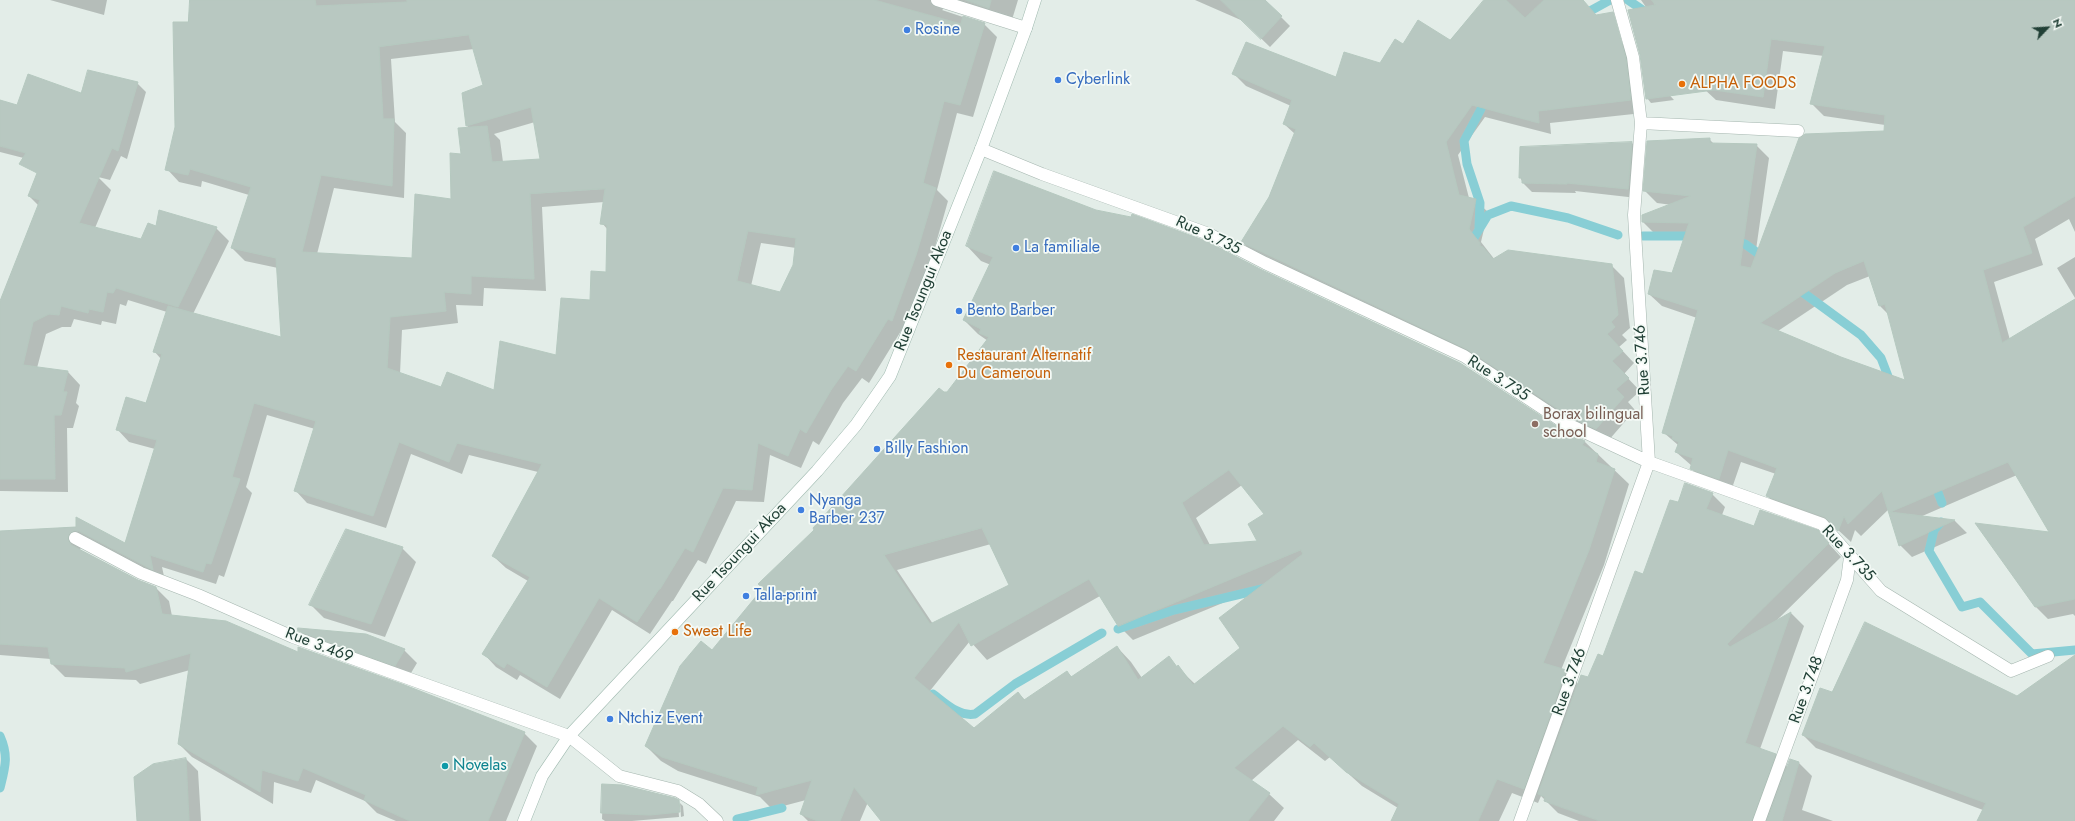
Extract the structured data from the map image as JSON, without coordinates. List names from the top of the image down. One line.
{"streets":{"street":["Rue 3.735","Rue Tsoungui Akoa","Rue 3.746","Rue 3.469","Rue 3.748"]},"crossings":[["Rue 3.735","Rue Tsoungui Akoa"],["Rue 3.735","Rue 3.746"],["Rue 3.735","Rue 3.748"],["Rue Tsoungui Akoa","Rue 3.469"]],"places":["Rosine","Cyberlink","ALPHA FOODS","La familiale","Bento Barber","Restaurant Alternatif Du Cameroun","Borax bilingual school","Billy Fashion","Nyanga Barber 237","Talla-print","Sweet Life","Ntchiz Event","Novelas"],"north":"top right"}
